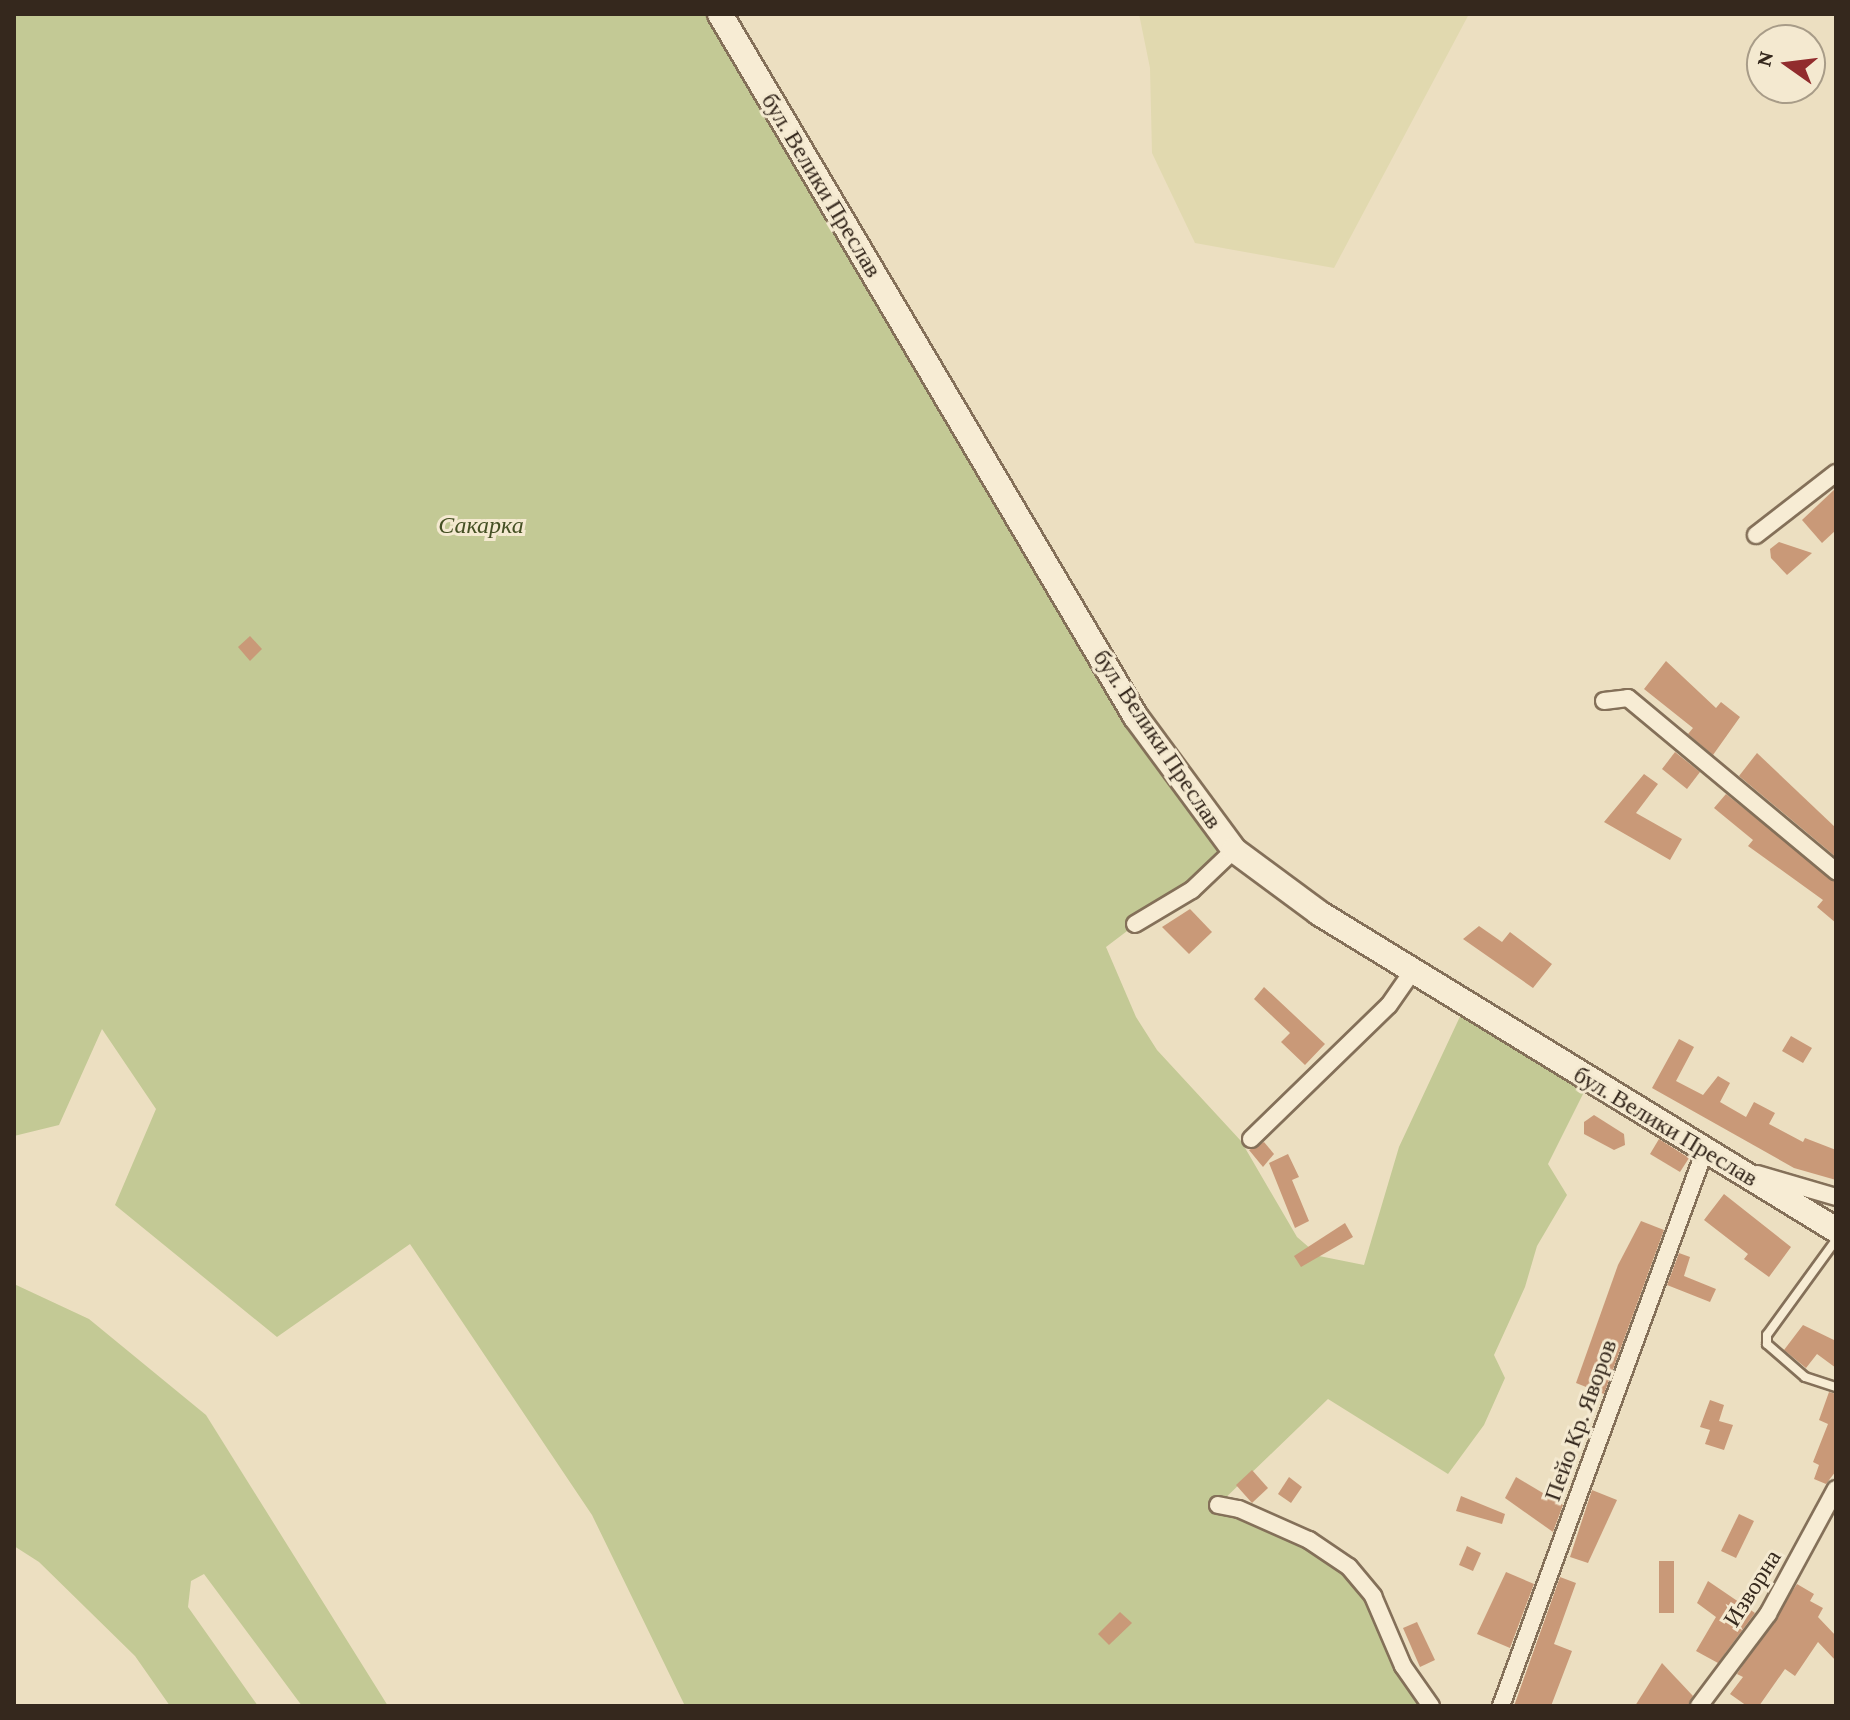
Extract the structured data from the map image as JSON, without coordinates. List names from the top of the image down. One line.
{"streets":{"main road":["бул. Велики Преслав"],"street":["Пейо Кр. Яворов","Изворна"]},"crossings":[["бул. Велики Преслав","Пейо Кр. Яворов"]],"parks":["Сакарка"],"north":"left"}
